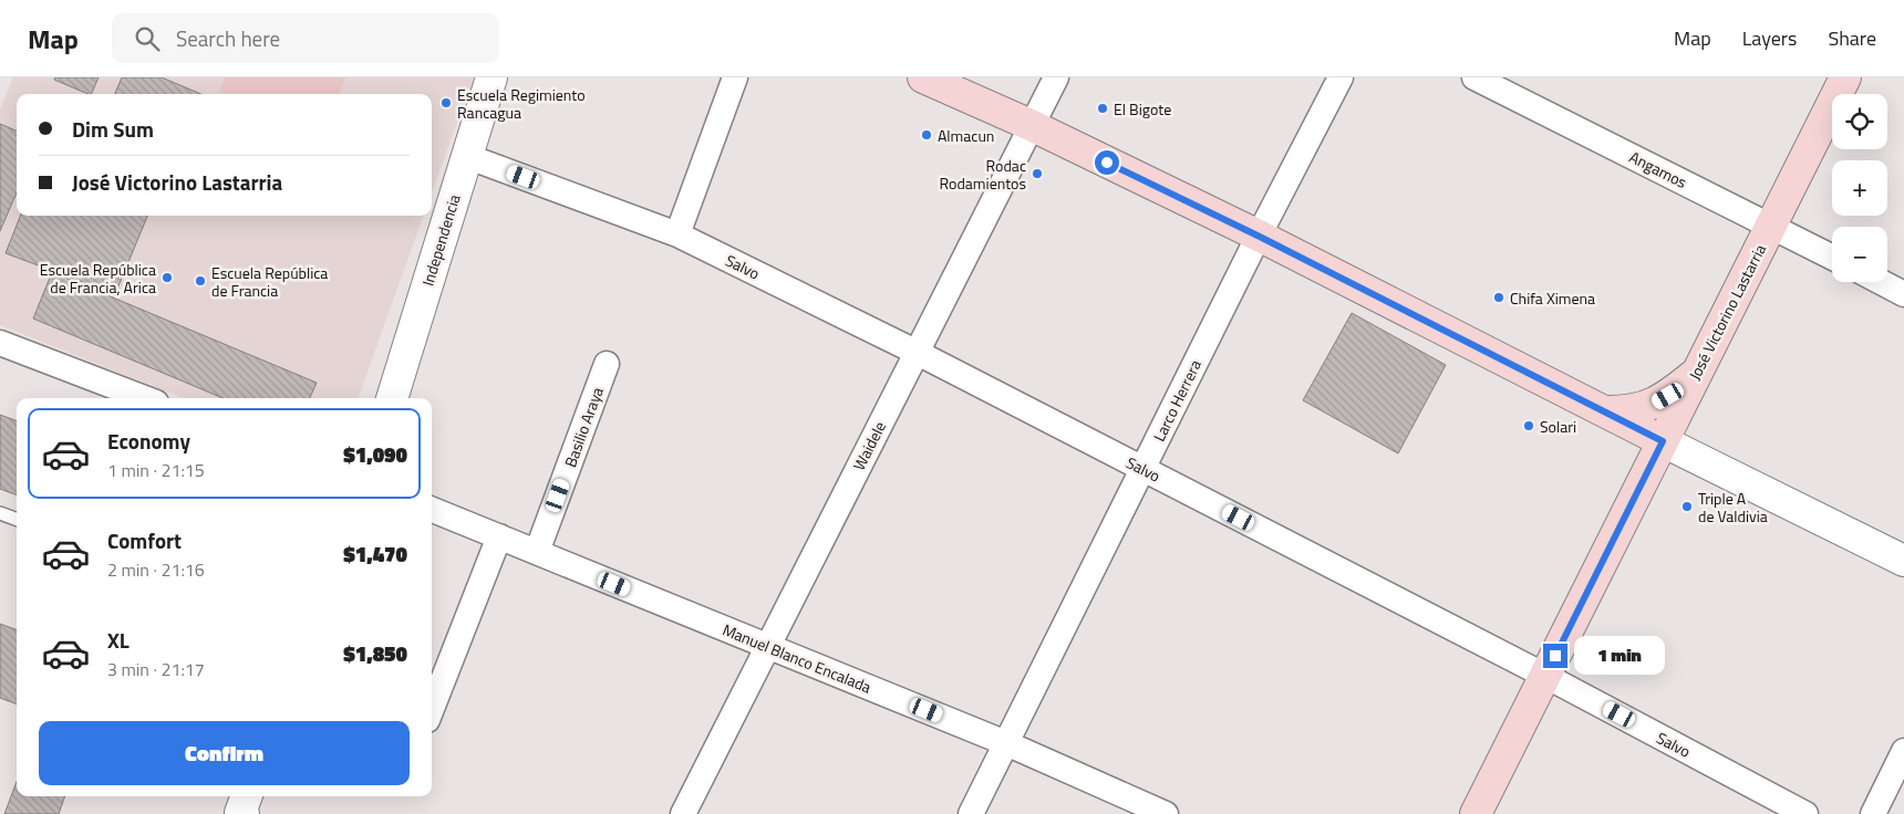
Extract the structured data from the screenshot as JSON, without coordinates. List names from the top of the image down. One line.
{"streets":{"main road":["José Victorino Lastarria"],"street":["Angamos","Independencia","Salvo","Larco Herrera","Basilio Araya","Waidele","Manuel Blanco Encalada"]},"crossings":[["Angamos","José Victorino Lastarria"],["Independencia","Salvo"],["Salvo","José Victorino Lastarria"],["Salvo","Larco Herrera"],["Salvo","Waidele"],["Larco Herrera","Manuel Blanco Encalada"],["Basilio Araya","Manuel Blanco Encalada"],["Waidele","Manuel Blanco Encalada"]],"places":["Escuela Regimiento Rancagua","El Bigote","Almacun","Rodac Rodamientos","Escuela República de Francia, Arica","Escuela República de Francia","Chifa Ximena","Solari","Triple A de Valdivia"],"page":{"header":"Map","search":"Search here","nav":["Map","Layers","Share"],"map_buttons":["+","−"],"banner":["Dim Sum","José Victorino Lastarria"],"list":[{"name":"Economy","note":"1 min · 21:15","value":"$1,090"},{"name":"Comfort","note":"2 min · 21:16","value":"$1,470"},{"name":"XL","note":"3 min · 21:17","value":"$1,850"}],"bubble":"1 min","buttons":"Confirm"}}
